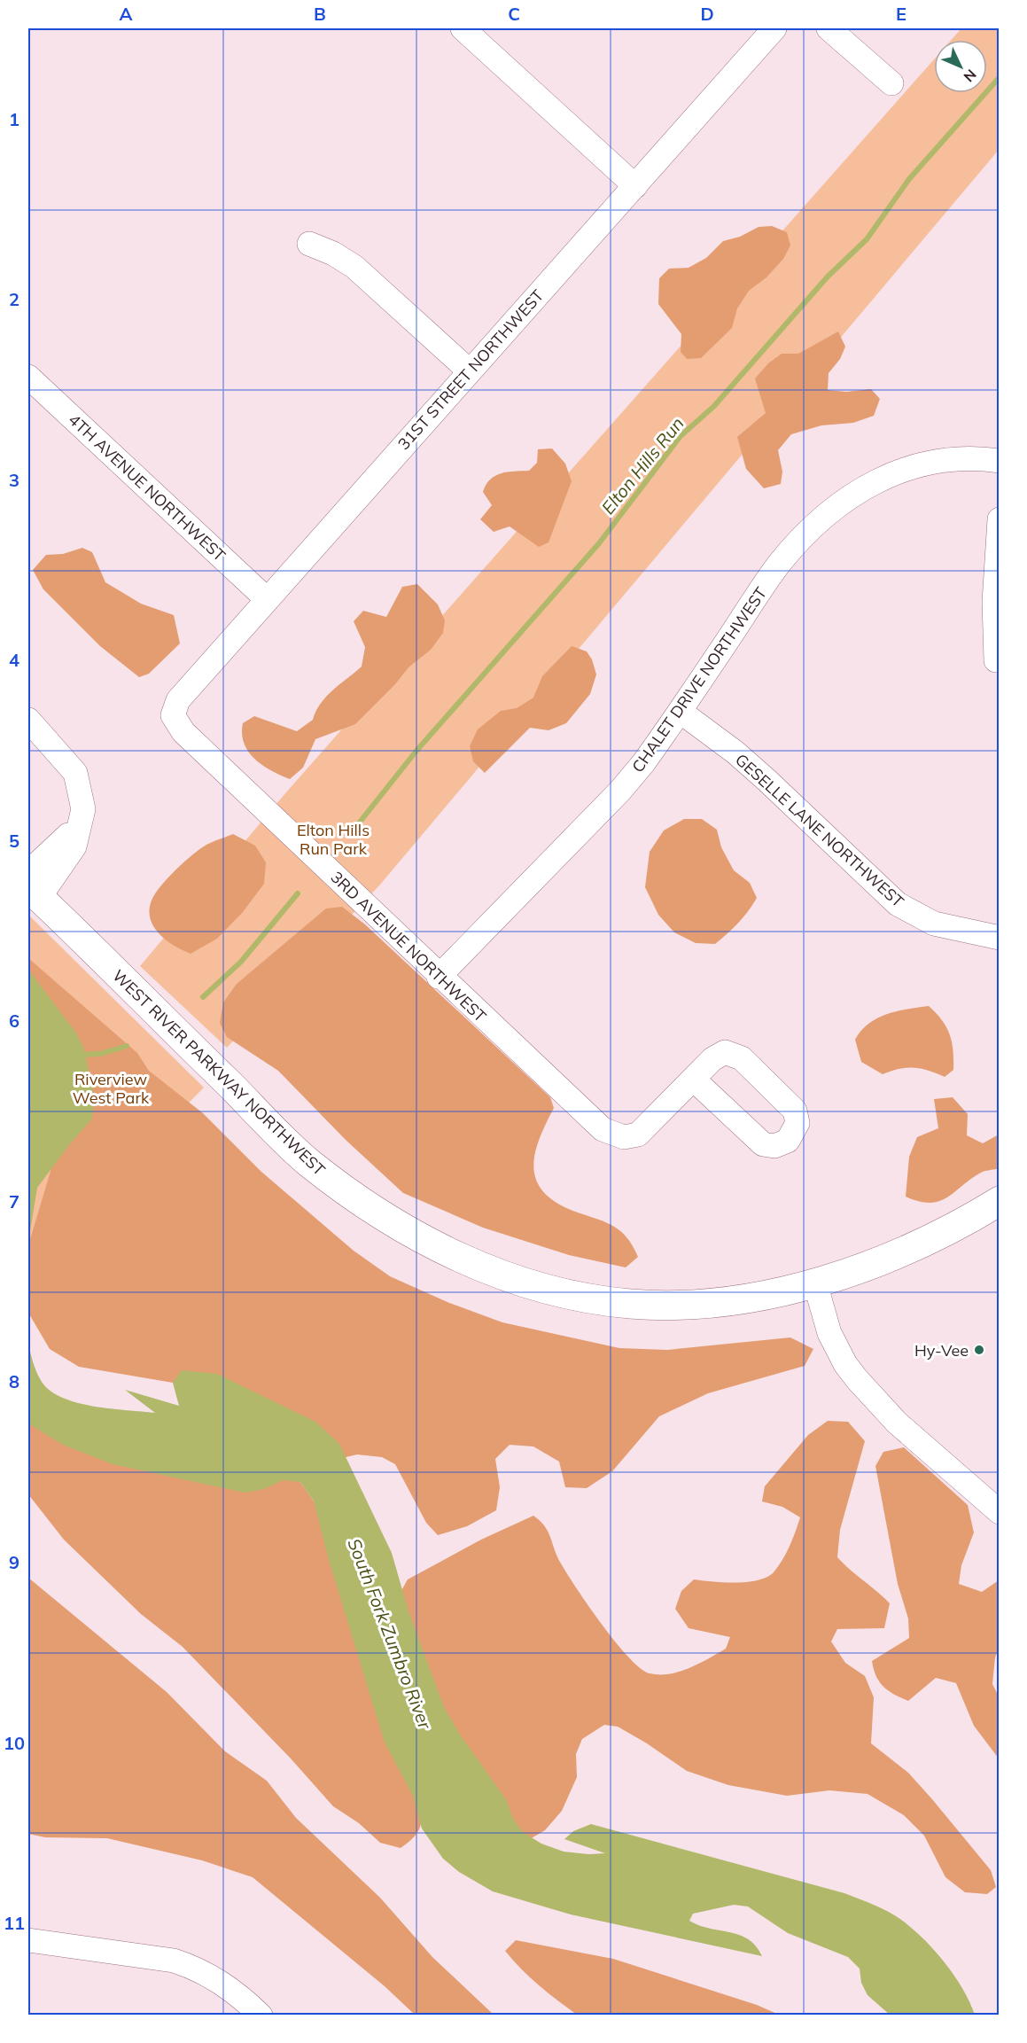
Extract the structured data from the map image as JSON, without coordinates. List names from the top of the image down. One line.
{"streets":{"main road":["WEST RIVER PARKWAY NORTHWEST"],"street":["31ST STREET NORTHWEST","4TH AVENUE NORTHWEST","CHALET DRIVE NORTHWEST","GESELLE LANE NORTHWEST","3RD AVENUE NORTHWEST"]},"crossings":[["31ST STREET NORTHWEST","4TH AVENUE NORTHWEST"],["31ST STREET NORTHWEST","3RD AVENUE NORTHWEST"],["CHALET DRIVE NORTHWEST","GESELLE LANE NORTHWEST"],["CHALET DRIVE NORTHWEST","3RD AVENUE NORTHWEST"]],"water":["Elton Hills Run","South Fork Zumbro River"],"parks":["Elton Hills Run Park","Riverview West Park"],"places":["Hy-Vee"],"north":"bottom right","grid":{"columns":["A","B","C","D","E"],"rows":["1","2","3","4","5","6","7","8","9","10","11"]}}
